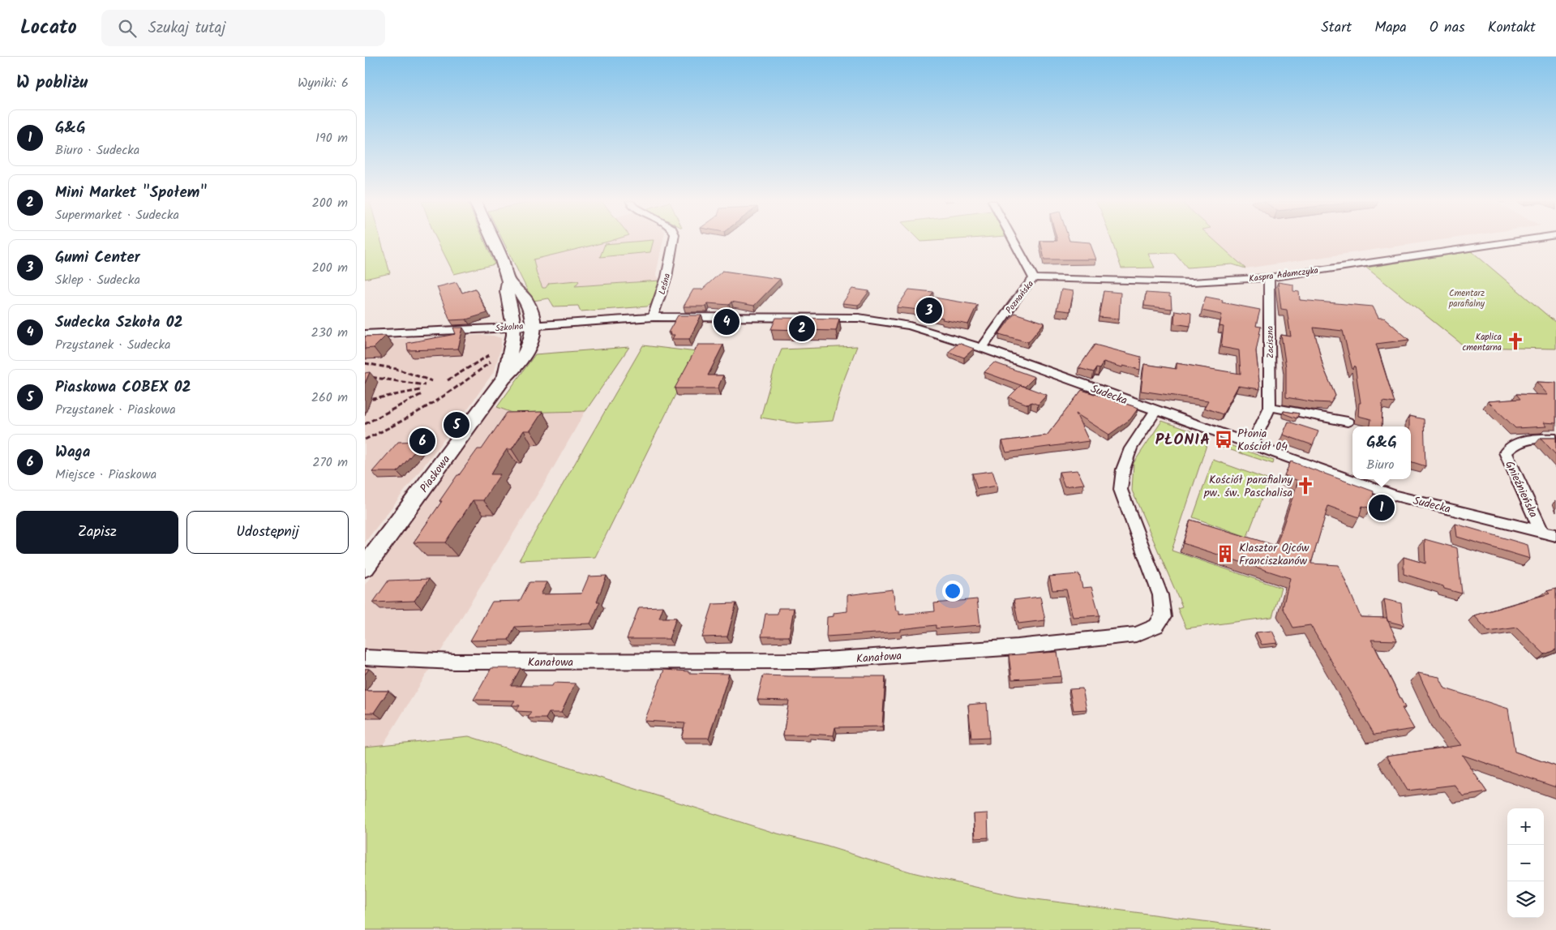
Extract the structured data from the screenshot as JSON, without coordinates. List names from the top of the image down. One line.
{"streets":{"main road":["Piaskowa"],"street":["Kaspra Adamczyka","Leśna","Poznańska","Szkolna","Zaciszna","Sudecka","Gnieźnieńska","Kanałowa"]},"crossings":[["Kaspra Adamczyka","Poznańska"],["Kaspra Adamczyka","Zaciszna"],["Leśna","Szkolna"],["Leśna","Sudecka"],["Poznańska","Sudecka"],["Szkolna","Sudecka"],["Szkolna","Piaskowa"],["Zaciszna","Sudecka"],["Sudecka","Gnieźnieńska"],["Sudecka","Kanałowa"]],"districts":["PŁONIA"],"parks":["Cmentarz parafialny"],"places":{"church":["Kaplica cmentarna","Kościół parafialny pw. św. Paschalisa"],"bus stop":["Płonia Kościół 04"],"building":["Klasztor Ojców Franciszkanów"]},"page":{"header":"Locato","search":"Szukaj tutaj","nav":["Start","Mapa","O nas","Kontakt"],"heading":["W pobliżu","Wyniki: 6"],"list":[{"mark":"1","name":"G&G","note":"Biuro · Sudecka","value":"190 m"},{"mark":"2","name":"Mini Market \"Społem\"","note":"Supermarket · Sudecka","value":"200 m"},{"mark":"3","name":"Gumi Center","note":"Sklep · Sudecka","value":"200 m"},{"mark":"4","name":"Sudecka Szkoła 02","note":"Przystanek · Sudecka","value":"230 m"},{"mark":"5","name":"Piaskowa COBEX 02","note":"Przystanek · Piaskowa","value":"260 m"},{"mark":"6","name":"Waga","note":"Miejsce · Piaskowa","value":"270 m"}],"pins":["3","4","2","5","6","1"],"popup":["G&G","Biuro"],"buttons":["Zapisz","Udostępnij"],"map_buttons":["+","−"]}}
